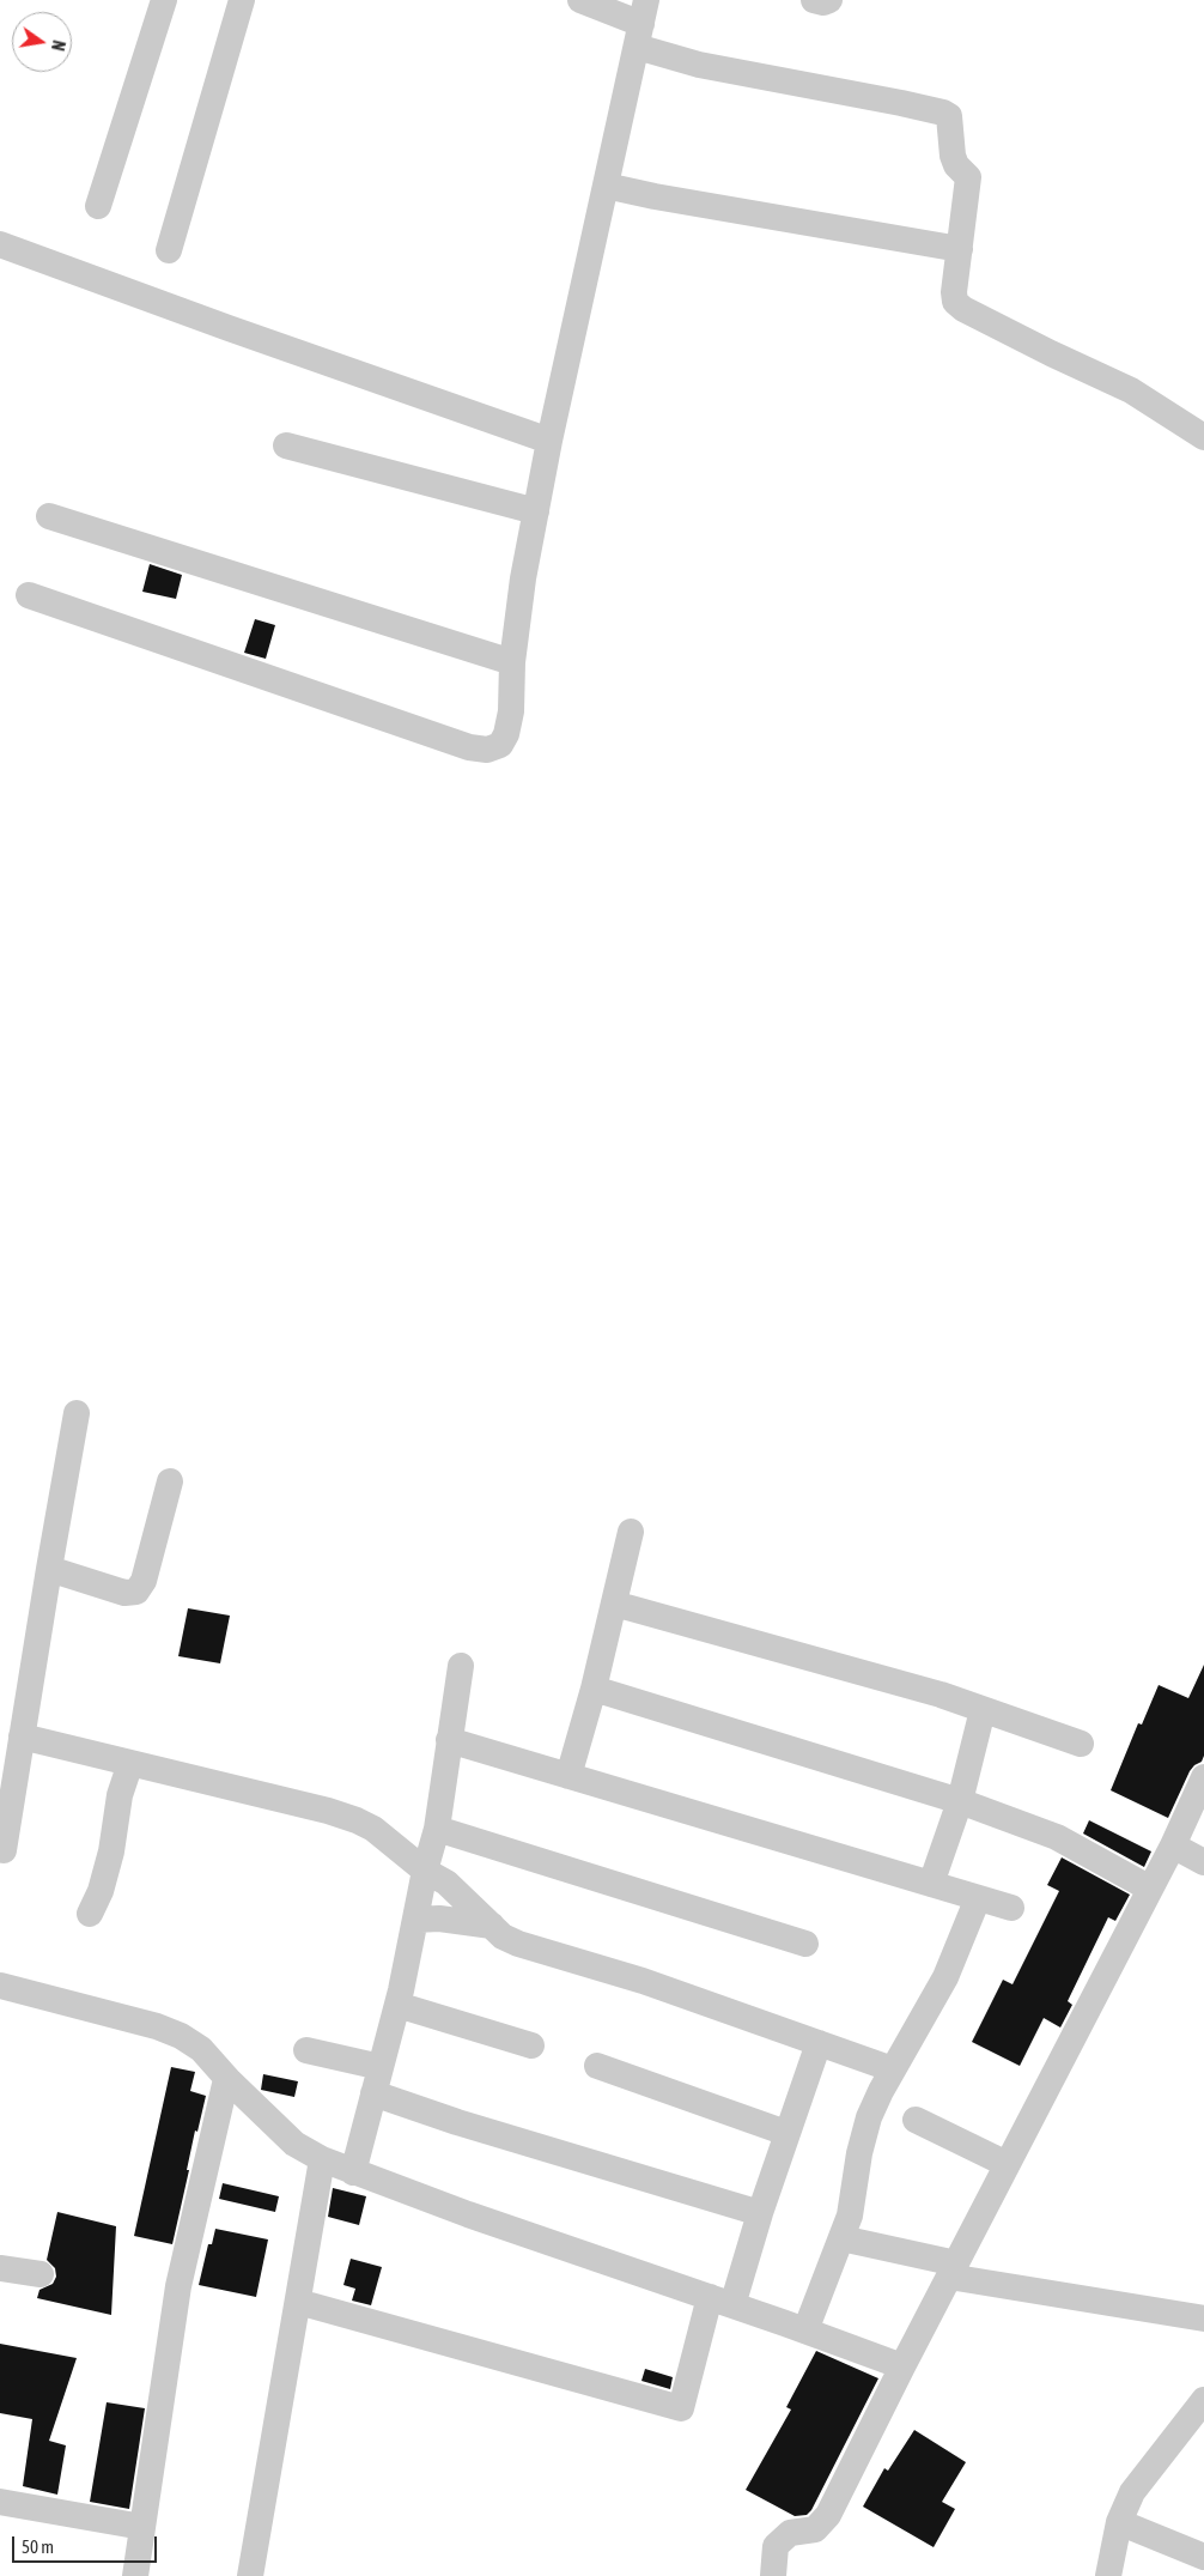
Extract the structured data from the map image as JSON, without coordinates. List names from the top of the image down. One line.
{"scale_bar":"50 m","north":"right"}
